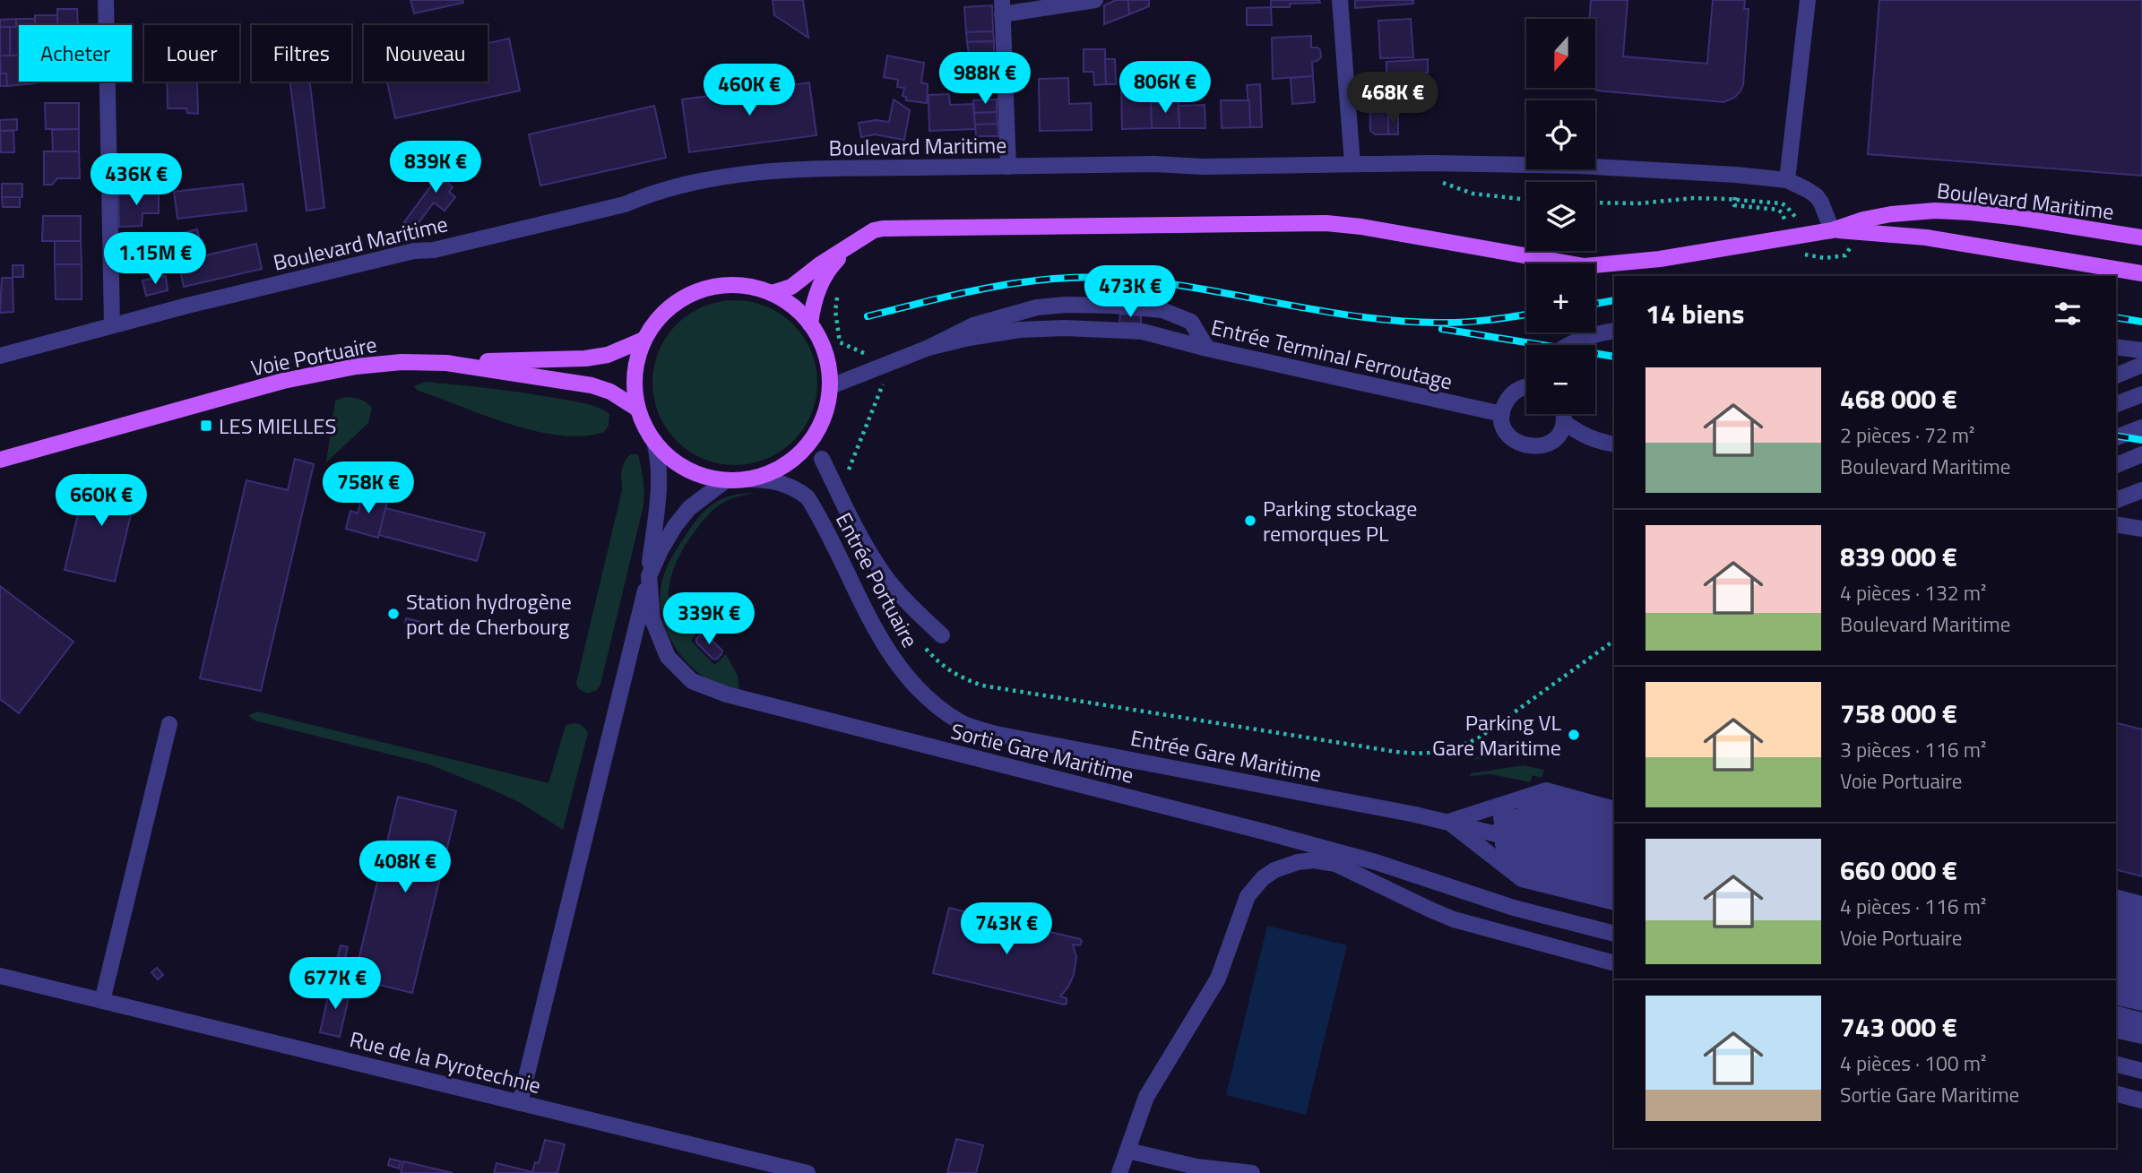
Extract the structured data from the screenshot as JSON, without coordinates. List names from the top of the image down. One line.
{"streets":{"main road":["Boulevard Maritime","Voie Portuaire"],"street":["Entrée Terminal Ferroutage","Entrée Portuaire","Sortie Gare Maritime","Entrée Gare Maritime","Rue de la Pyrotechnie"]},"crossings":[["Voie Portuaire","Entrée Portuaire"],["Voie Portuaire","Sortie Gare Maritime"],["Entrée Portuaire","Sortie Gare Maritime"],["Entrée Portuaire","Entrée Gare Maritime"]],"places":{"transit":["LES MIELLES"],"other":["Parking stockage remorques PL","Station hydrogène port de Cherbourg","Parking VL Gare Maritime"]},"north":"bottom","page":{"map_buttons":["+","−"],"chip":["Acheter","Louer","Filtres","Nouveau"],"price":["988K €","806K €","460K €","468K €","839K €","436K €","1.15M €","473K €","758K €","660K €","339K €","408K €","743K €","677K €"],"heading":"14 biens","list":[{"name":"468 000 €","note":"2 pièces · 72 m² · Boulevard Maritime"},{"name":"839 000 €","note":"4 pièces · 132 m² · Boulevard Maritime"},{"name":"758 000 €","note":"3 pièces · 116 m² · Voie Portuaire"},{"name":"660 000 €","note":"4 pièces · 116 m² · Voie Portuaire"},{"name":"743 000 €","note":"4 pièces · 100 m² · Sortie Gare Maritime"}]}}
